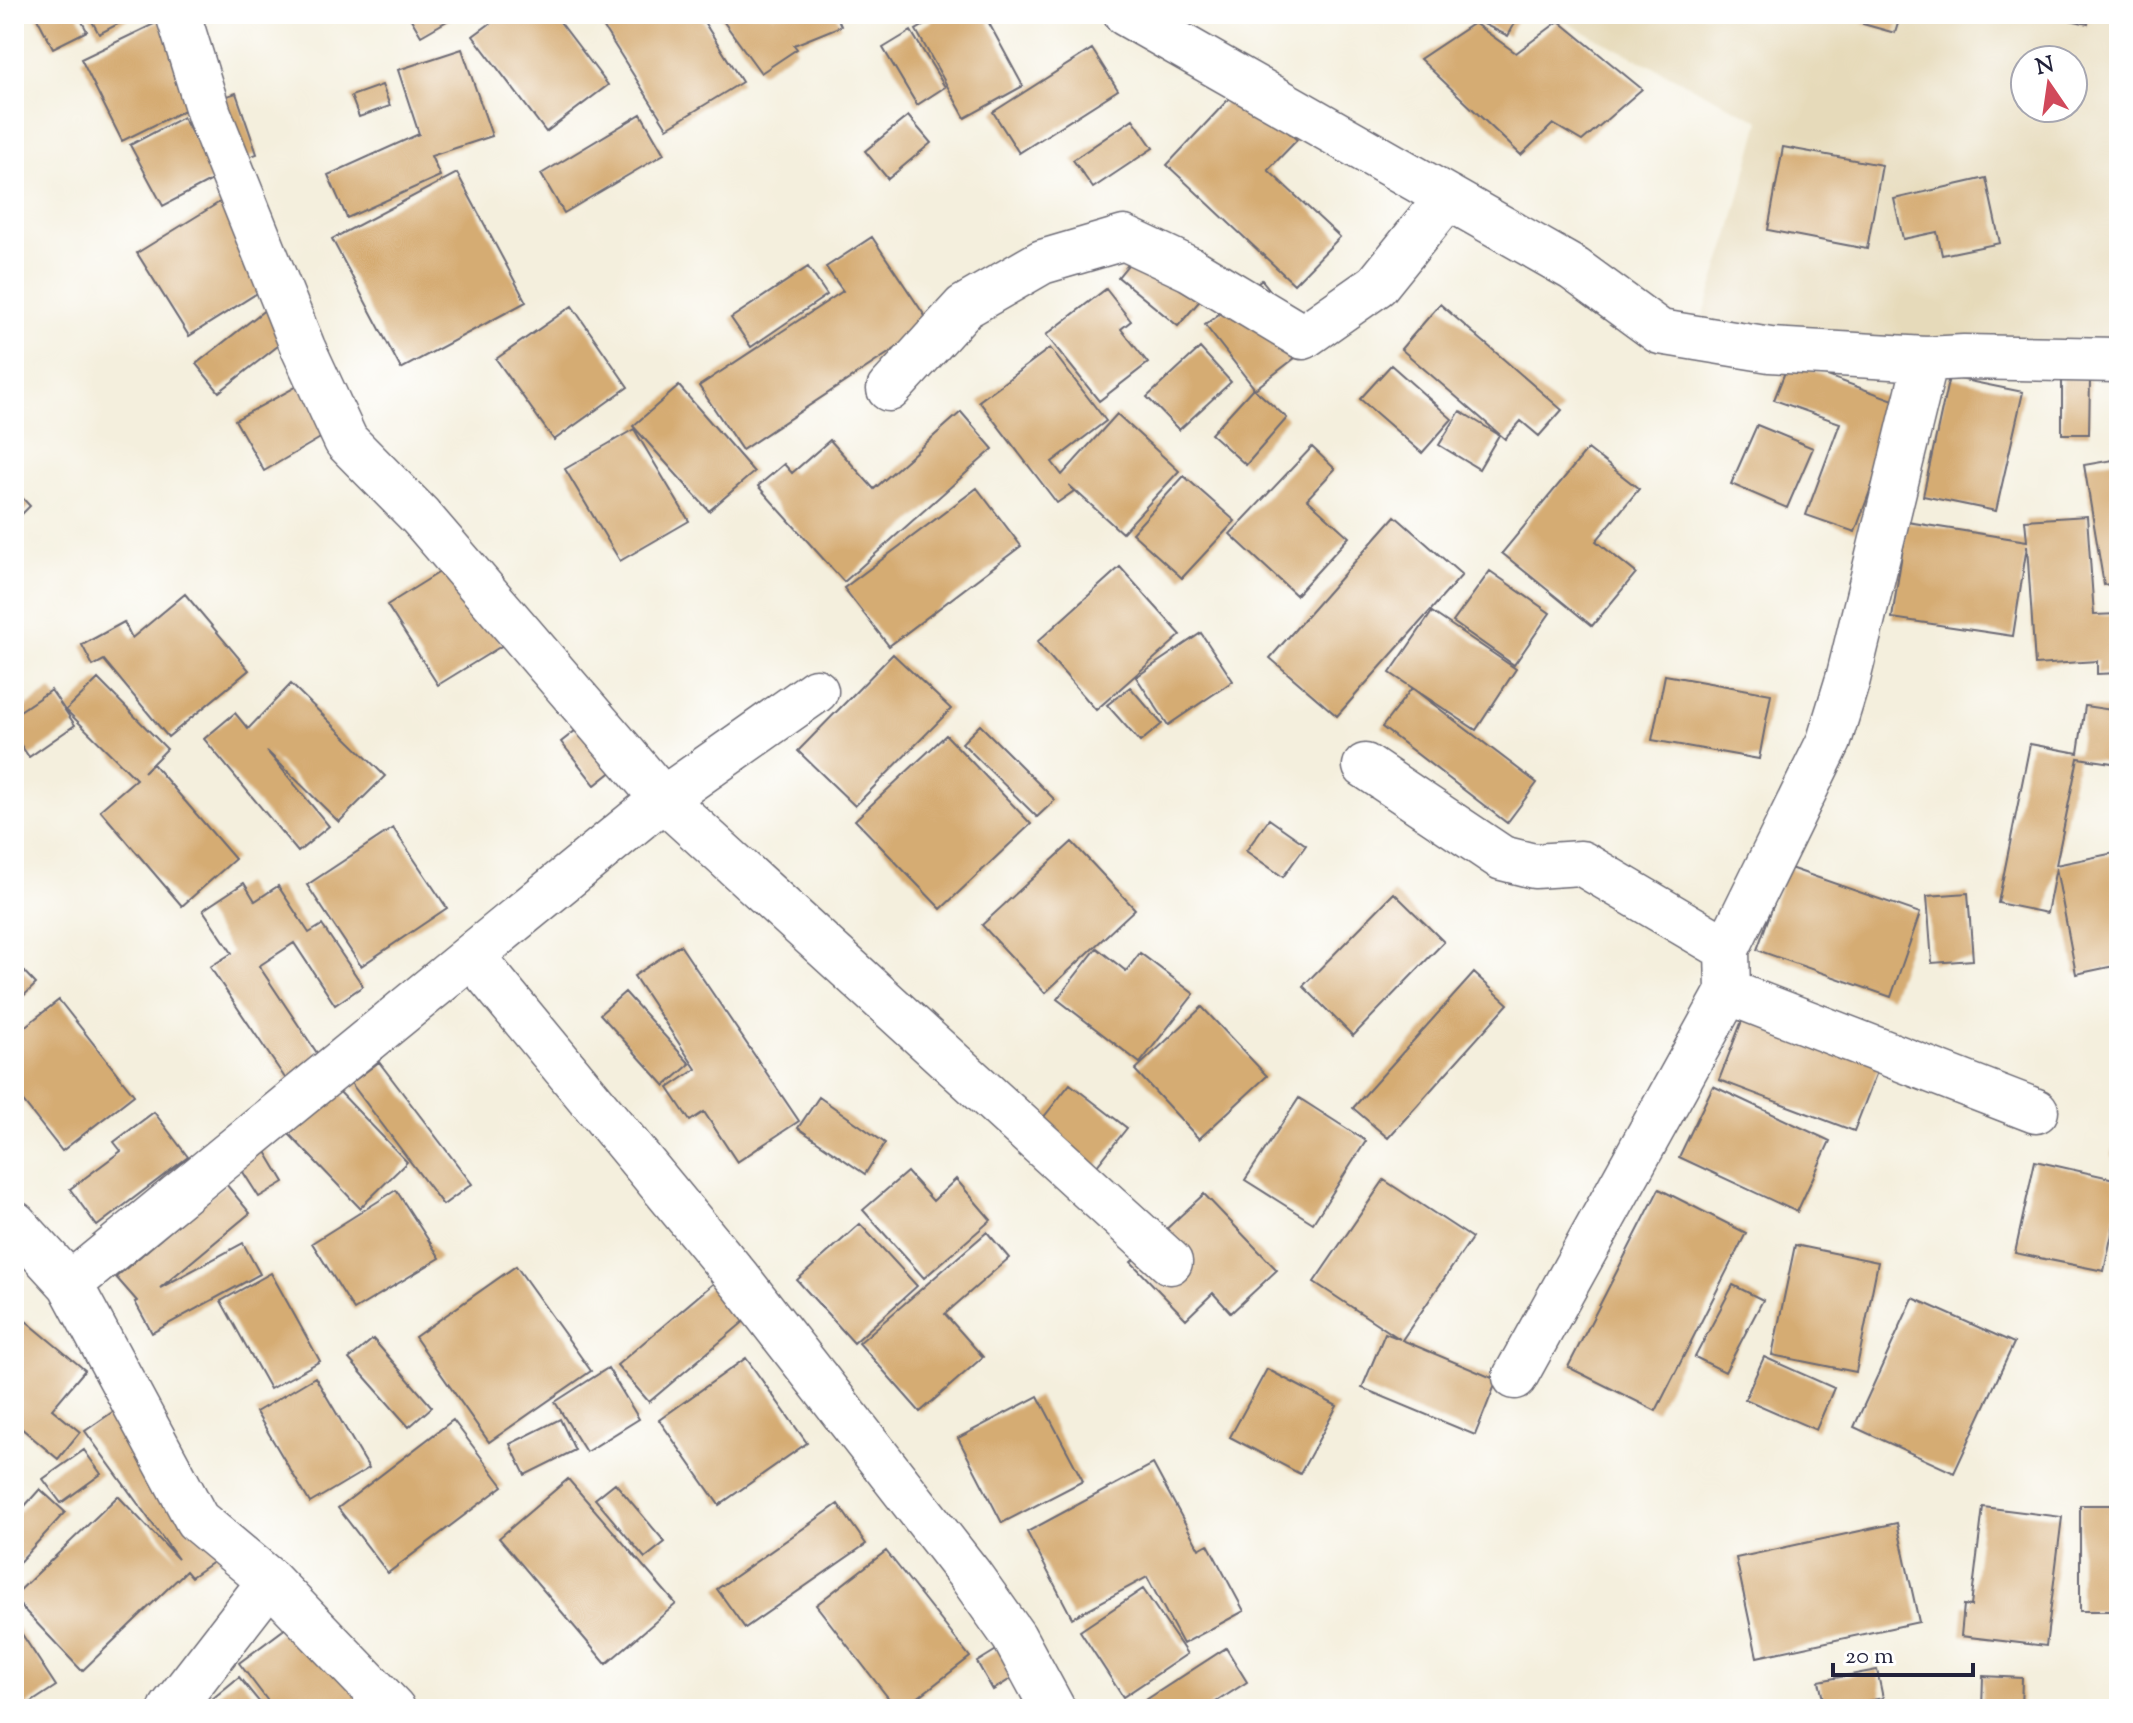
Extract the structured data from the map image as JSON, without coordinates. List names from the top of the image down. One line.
{"scale_bar":"20 m","north":"top"}
